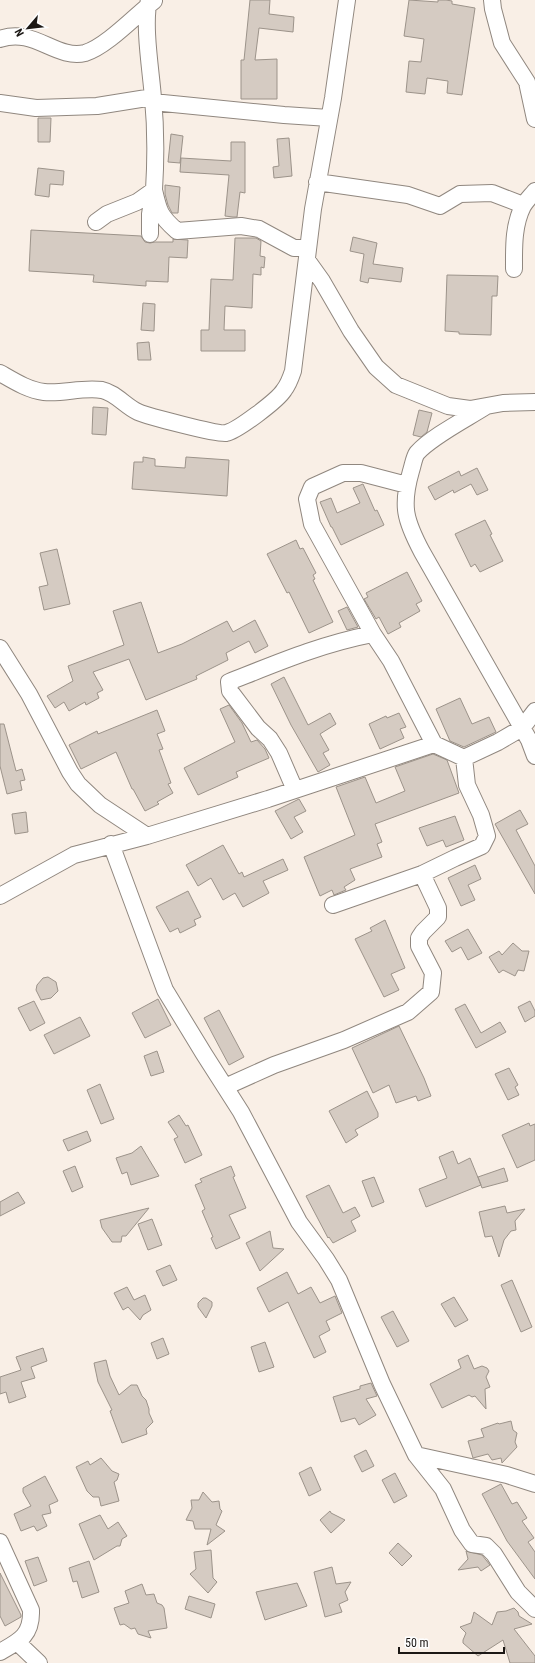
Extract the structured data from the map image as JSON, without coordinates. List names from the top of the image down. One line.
{"scale_bar":"50 m","north":"bottom left"}
